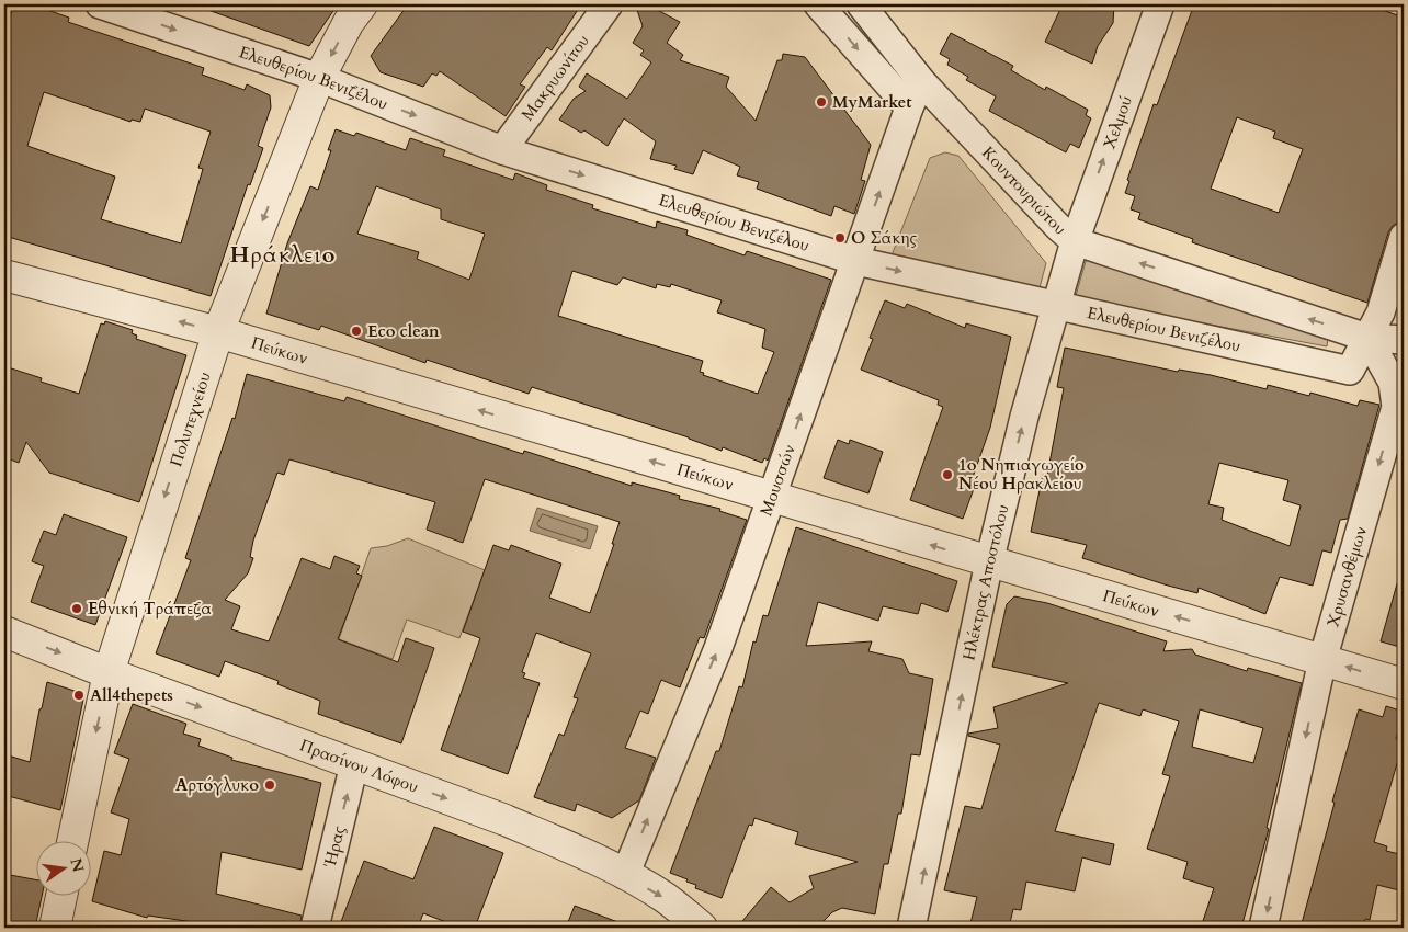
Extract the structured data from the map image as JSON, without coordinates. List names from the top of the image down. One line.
{"streets":{"street":["Μακρυωνίτου","Ελευθερίου Βενιζέλου","Χελμού","Κουντουριώτου","Πεύκων","Πολυτεχνείου","Μουσσών","Χρυσανθέμων","Ηλέκτρας Αποστόλου","Πρασίνου Λόφου","Ήρας"]},"crossings":[["Μακρυωνίτου","Ελευθερίου Βενιζέλου"],["Ελευθερίου Βενιζέλου","Κουντουριώτου"],["Ελευθερίου Βενιζέλου","Πολυτεχνείου"],["Ελευθερίου Βενιζέλου","Μουσσών"],["Ελευθερίου Βενιζέλου","Χρυσανθέμων"],["Ελευθερίου Βενιζέλου","Ηλέκτρας Αποστόλου"],["Χελμού","Κουντουριώτου"],["Χελμού","Ηλέκτρας Αποστόλου"],["Κουντουριώτου","Μουσσών"],["Κουντουριώτου","Χρυσανθέμων"],["Κουντουριώτου","Ηλέκτρας Αποστόλου"],["Πεύκων","Πολυτεχνείου"],["Πεύκων","Μουσσών"],["Πεύκων","Χρυσανθέμων"],["Πεύκων","Ηλέκτρας Αποστόλου"],["Πολυτεχνείου","Πρασίνου Λόφου"],["Μουσσών","Πρασίνου Λόφου"],["Πρασίνου Λόφου","Ήρας"]],"one_way":["Ελευθερίου Βενιζέλου","Χελμού","Κουντουριώτου","Πεύκων","Πολυτεχνείου","Μουσσών","Χρυσανθέμων","Ηλέκτρας Αποστόλου","Πρασίνου Λόφου","Ήρας"],"districts":["Ηράκλειο"],"places":["MyMarket","Ο Σάκης","Eco clean","1ο Νηπιαγωγείο Νέου Ηρακλείου","Εθνική Τράπεζα","All4thepets","Αρτόγλυκο"],"north":"right"}
